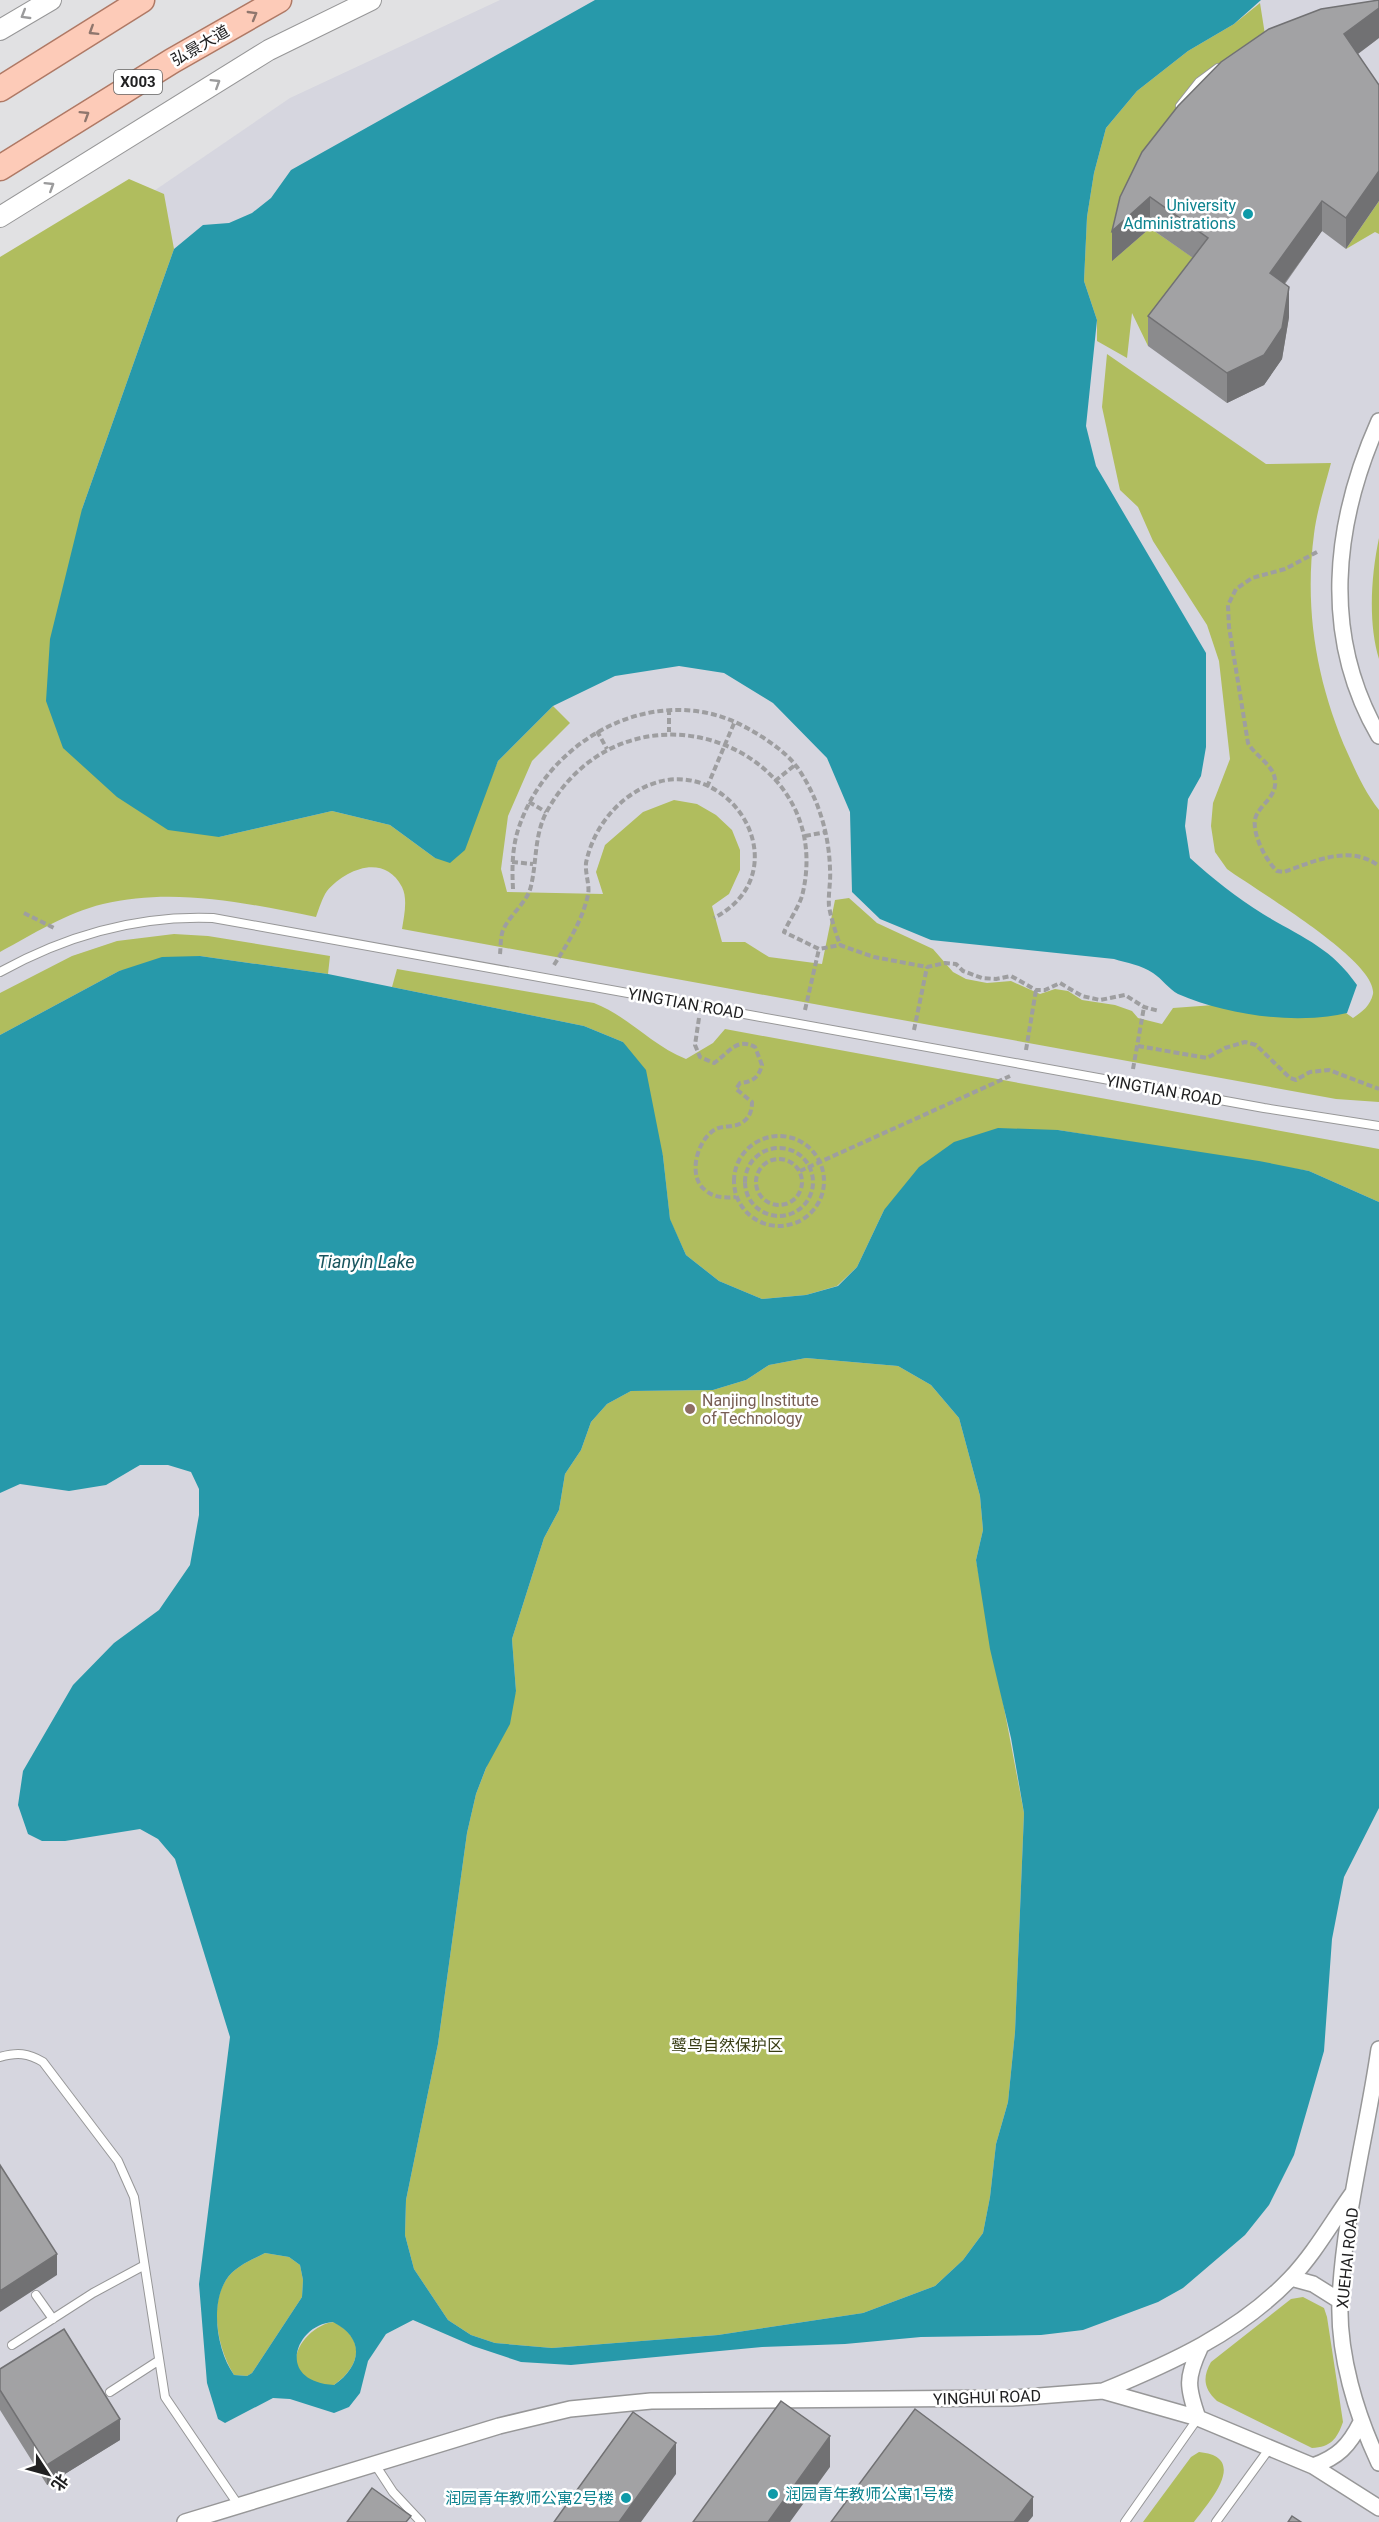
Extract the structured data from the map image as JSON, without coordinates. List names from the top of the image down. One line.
{"streets":{"main road":["弘景大道","X003"],"street":["XUEHAI ROAD","YINGHUI ROAD"],"lane":["YINGTIAN ROAD"]},"crossings":[["XUEHAI ROAD","YINGHUI ROAD"]],"water":["Tianyin Lake"],"parks":["鹭鸟自然保护区"],"places":["University Administrations","Nanjing Institute of Technology","润园青年教师公寓1号楼","润园青年教师公寓2号楼"],"north":"bottom right"}
